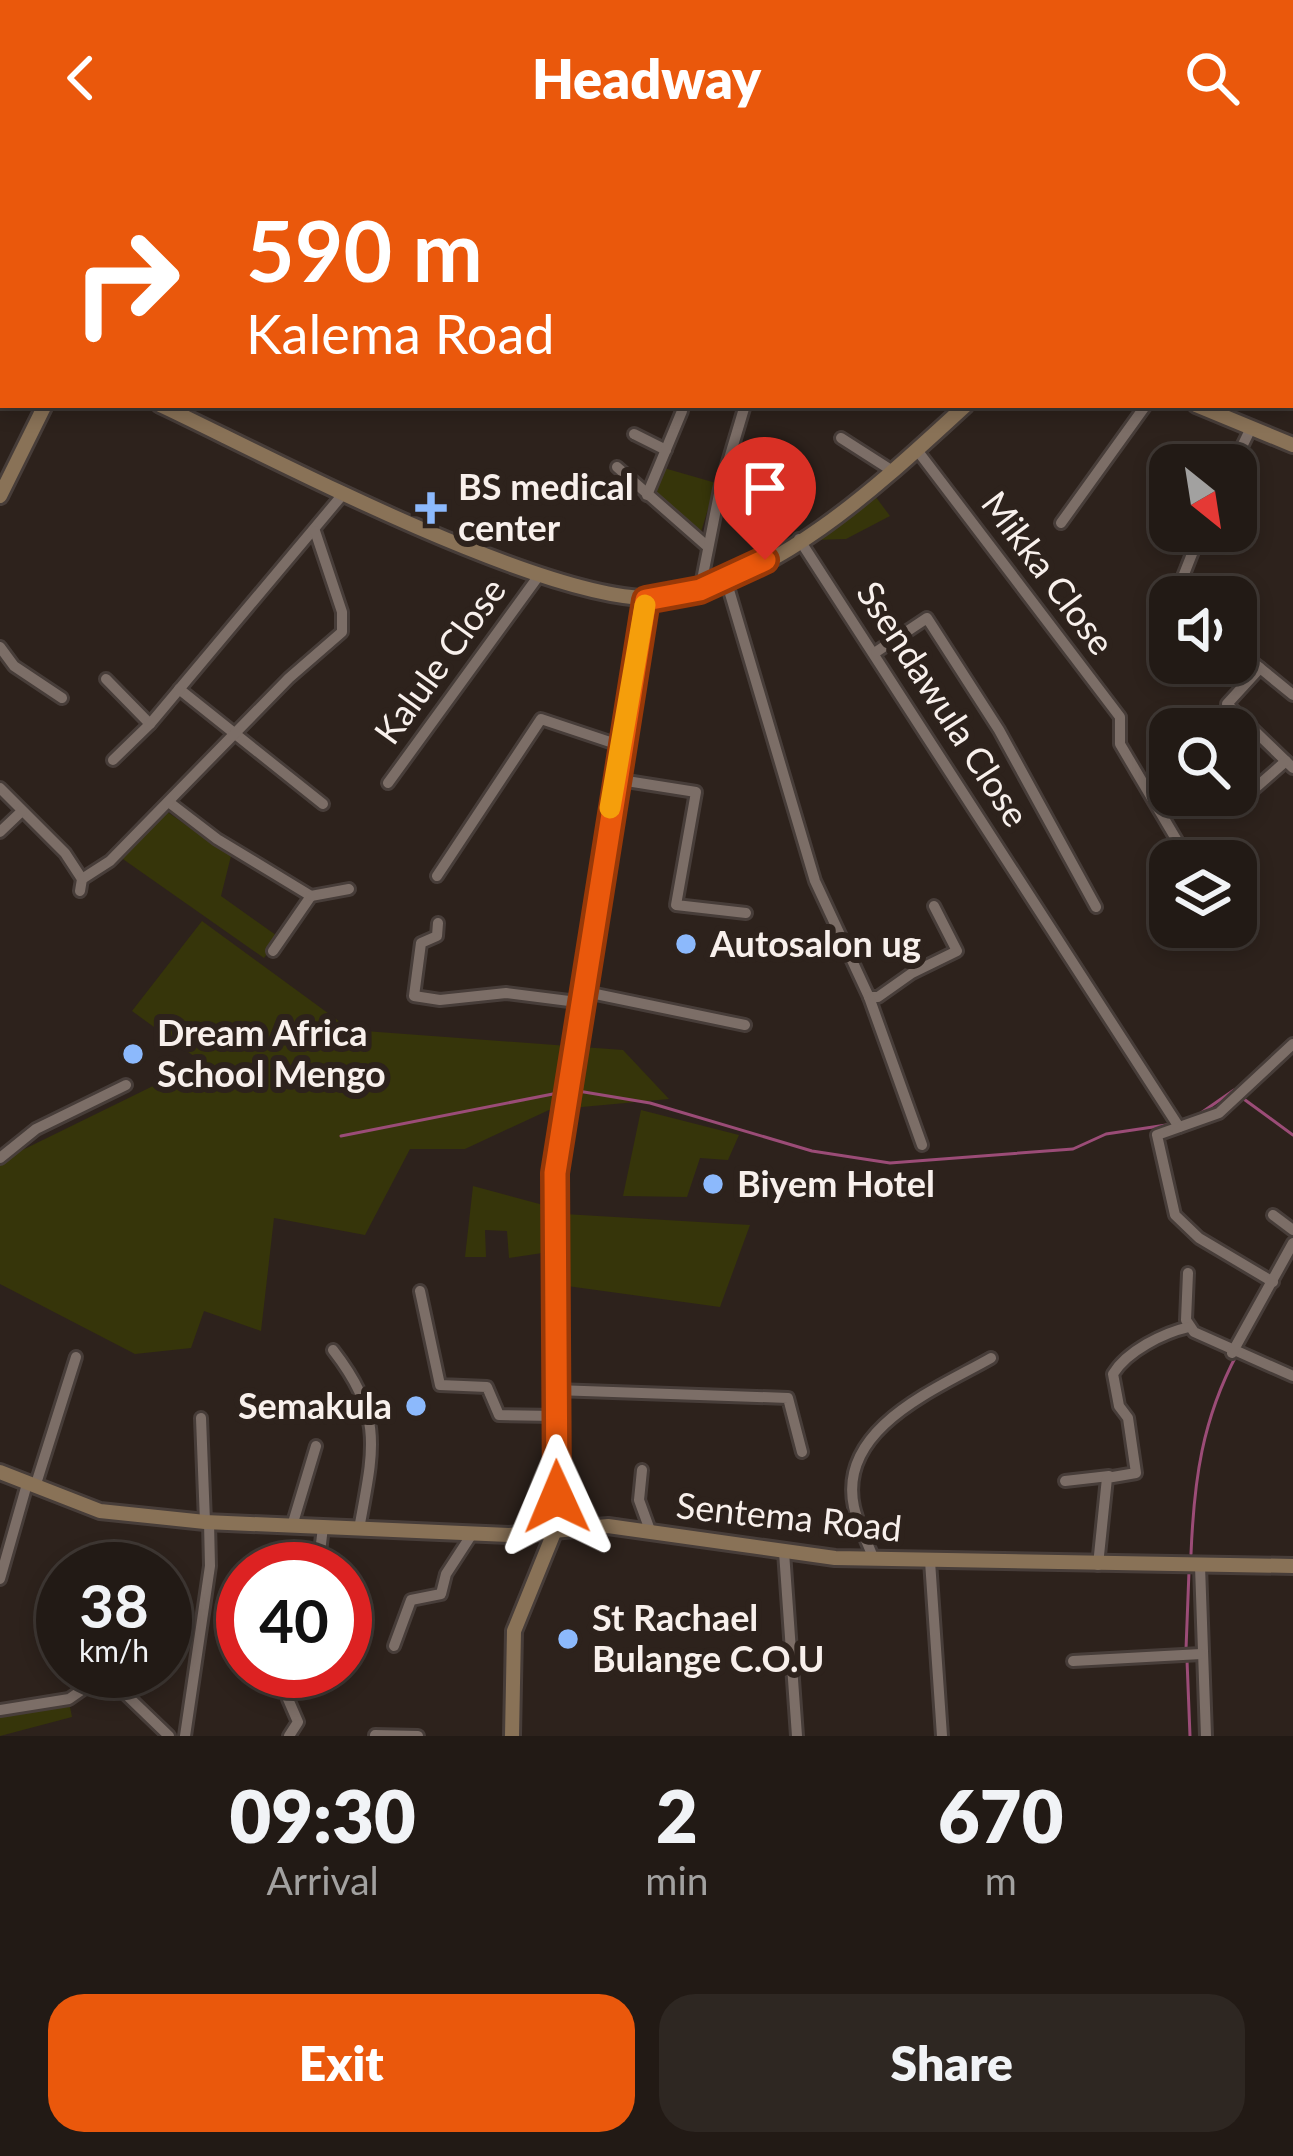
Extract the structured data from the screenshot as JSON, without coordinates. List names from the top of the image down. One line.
{"streets":{"street":["Mikka Close","Kalule Close","Ssendawula Close","Sentema Road"]},"places":{"health":["BS medical center"],"other":["Autosalon ug","Dream Africa School Mengo","Biyem Hotel","Semakula","St Rachael Bulange C.O.U"]},"north":"bottom right","page":{"header":"Headway","turn":["590 m","Kalema Road"],"speed":"38 km/h","limit":"40","eta":["09:30","Arrival","2","min","670","m"],"buttons":["Exit","Share"]}}
